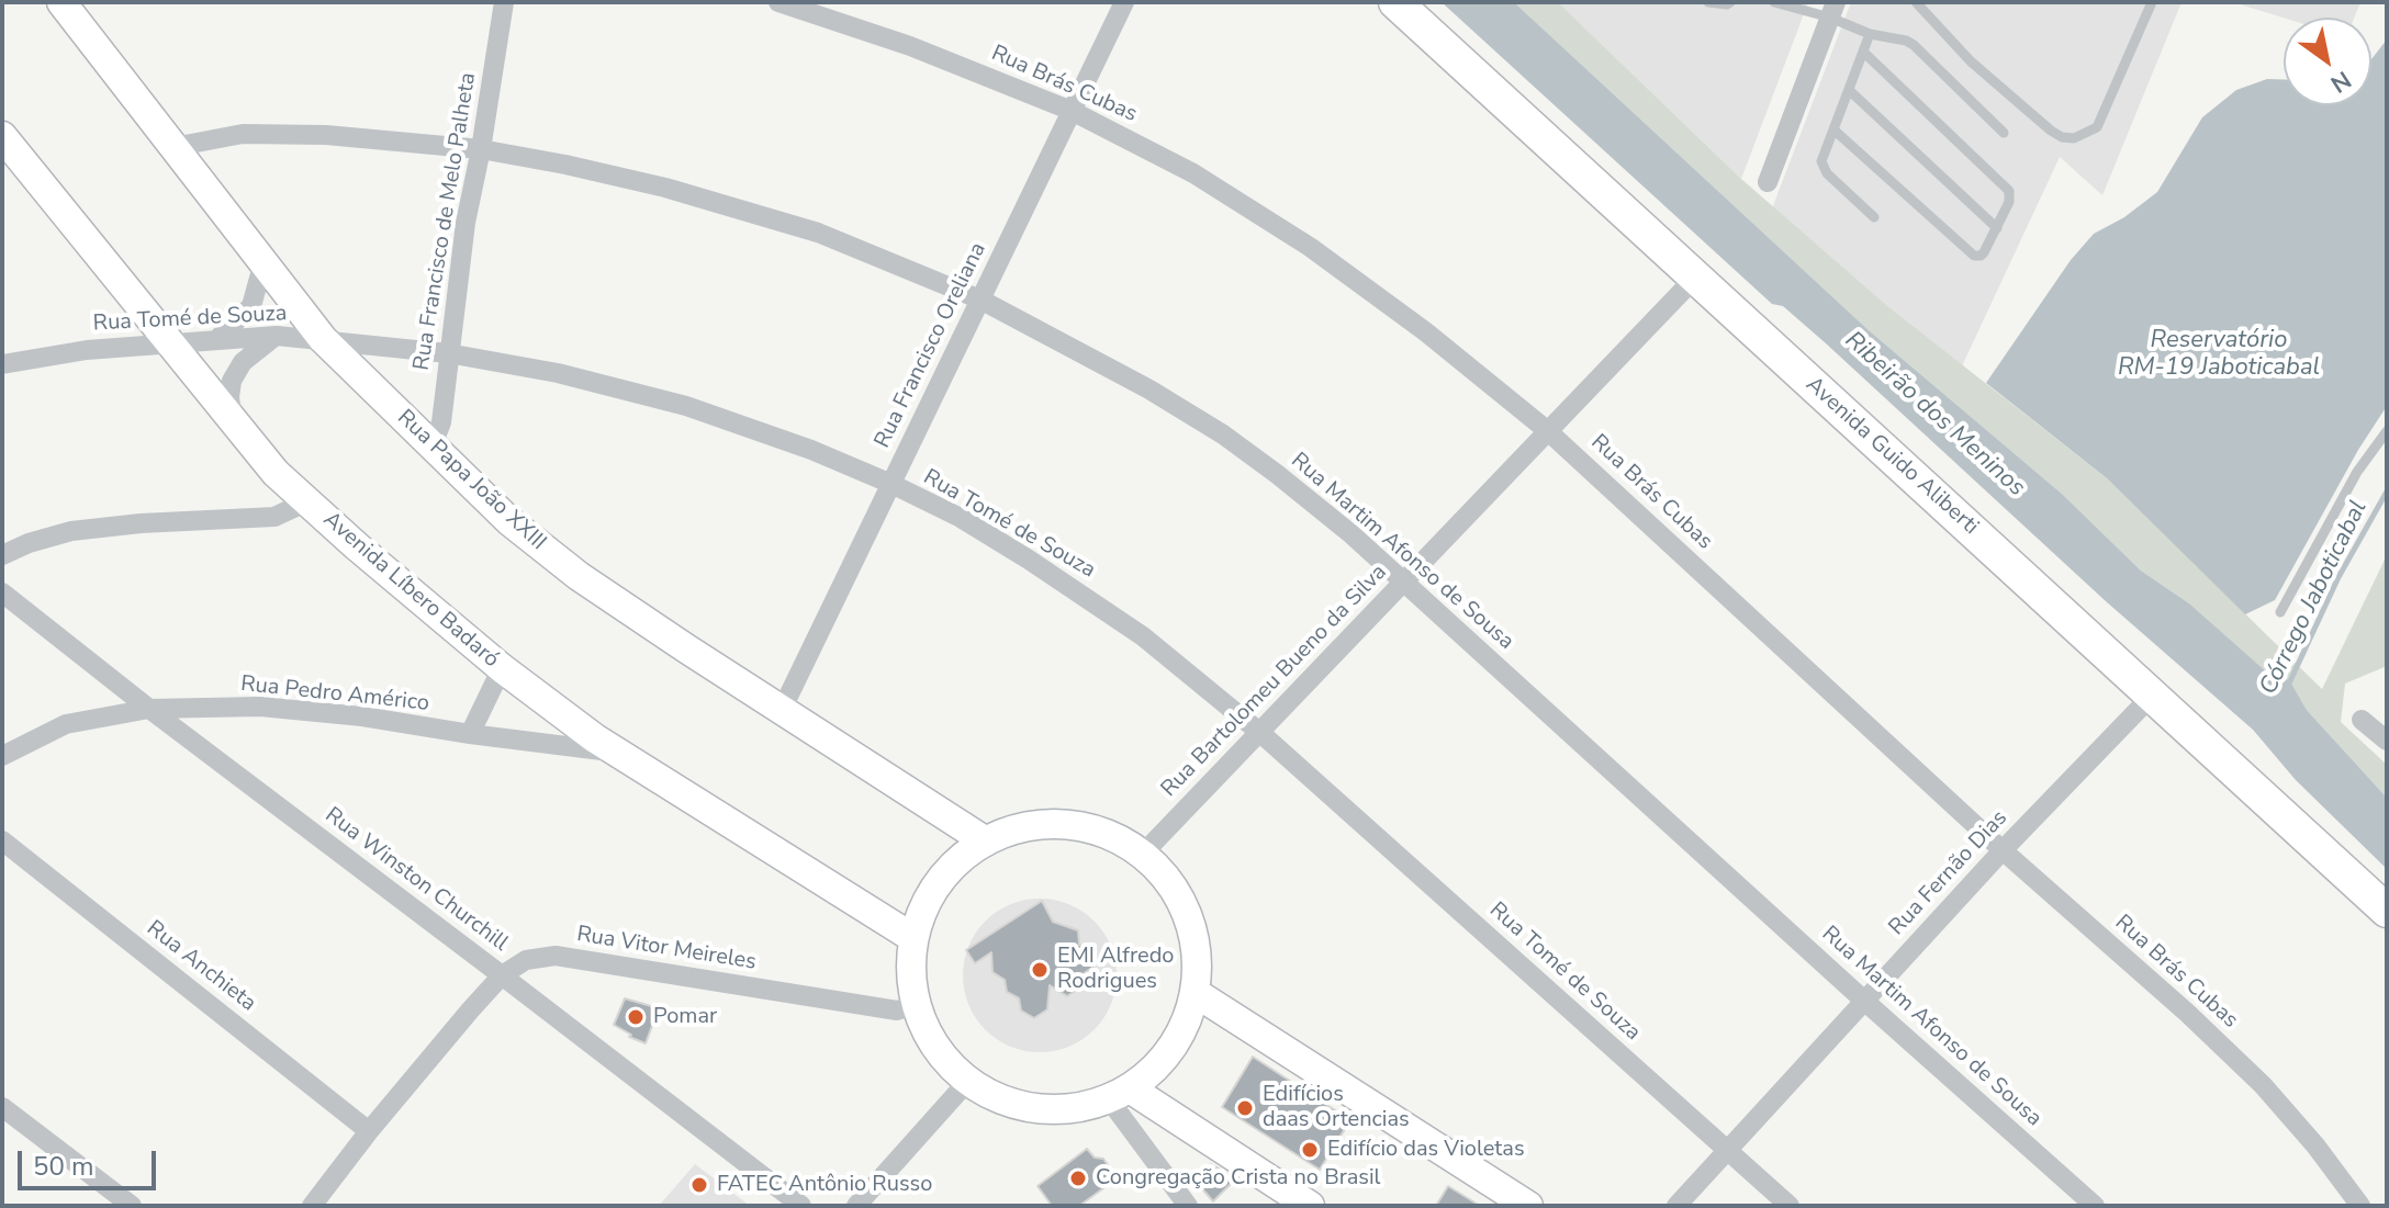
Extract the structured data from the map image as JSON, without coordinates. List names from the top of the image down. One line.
{"streets":{"main road":["Avenida Guido Aliberti"],"street":["Rua Brás Cubas","Rua Francisco de Melo Palheta","Rua Tomé de Souza","Rua Francisco Oreliana","Rua Papa João XXIII","Rua Martim Afonso de Sousa","Avenida Líbero Badaró","Rua Bartolomeu Bueno da Silva","Rua Pedro Américo","Rua Fernão Dias","Rua Winston Churchill","Rua Vitor Meireles","Rua Anchieta"]},"crossings":[["Rua Brás Cubas","Rua Francisco Oreliana"],["Rua Brás Cubas","Rua Bartolomeu Bueno da Silva"],["Rua Brás Cubas","Rua Fernão Dias"],["Rua Francisco de Melo Palheta","Rua Tomé de Souza"],["Rua Francisco de Melo Palheta","Rua Papa João XXIII"],["Rua Francisco de Melo Palheta","Rua Martim Afonso de Sousa"],["Rua Tomé de Souza","Rua Francisco Oreliana"],["Rua Tomé de Souza","Rua Papa João XXIII"],["Rua Tomé de Souza","Avenida Líbero Badaró"],["Rua Tomé de Souza","Rua Bartolomeu Bueno da Silva"],["Rua Tomé de Souza","Rua Fernão Dias"],["Rua Francisco Oreliana","Rua Papa João XXIII"],["Rua Francisco Oreliana","Rua Martim Afonso de Sousa"],["Avenida Guido Aliberti","Rua Bartolomeu Bueno da Silva"],["Avenida Guido Aliberti","Rua Fernão Dias"],["Rua Papa João XXIII","Rua Martim Afonso de Sousa"],["Rua Papa João XXIII","Avenida Líbero Badaró"],["Rua Papa João XXIII","Rua Bartolomeu Bueno da Silva"],["Rua Papa João XXIII","Rua Vitor Meireles"],["Rua Martim Afonso de Sousa","Rua Bartolomeu Bueno da Silva"],["Rua Martim Afonso de Sousa","Rua Fernão Dias"],["Avenida Líbero Badaró","Rua Bartolomeu Bueno da Silva"],["Avenida Líbero Badaró","Rua Pedro Américo"],["Avenida Líbero Badaró","Rua Vitor Meireles"],["Rua Bartolomeu Bueno da Silva","Rua Vitor Meireles"],["Rua Pedro Américo","Rua Winston Churchill"],["Rua Winston Churchill","Rua Vitor Meireles"],["Rua Vitor Meireles","Rua Anchieta"]],"water":["Reservatório RM-19 Jaboticabal","Ribeirão dos Meninos","Córrego Jaboticabal"],"places":["EMI Alfredo Rodrigues","Pomar","Edifícios daas Ortencias","Edifício das Violetas","Congregação Crista no Brasil","FATEC Antônio Russo"],"scale_bar":"50 m","north":"bottom right"}
